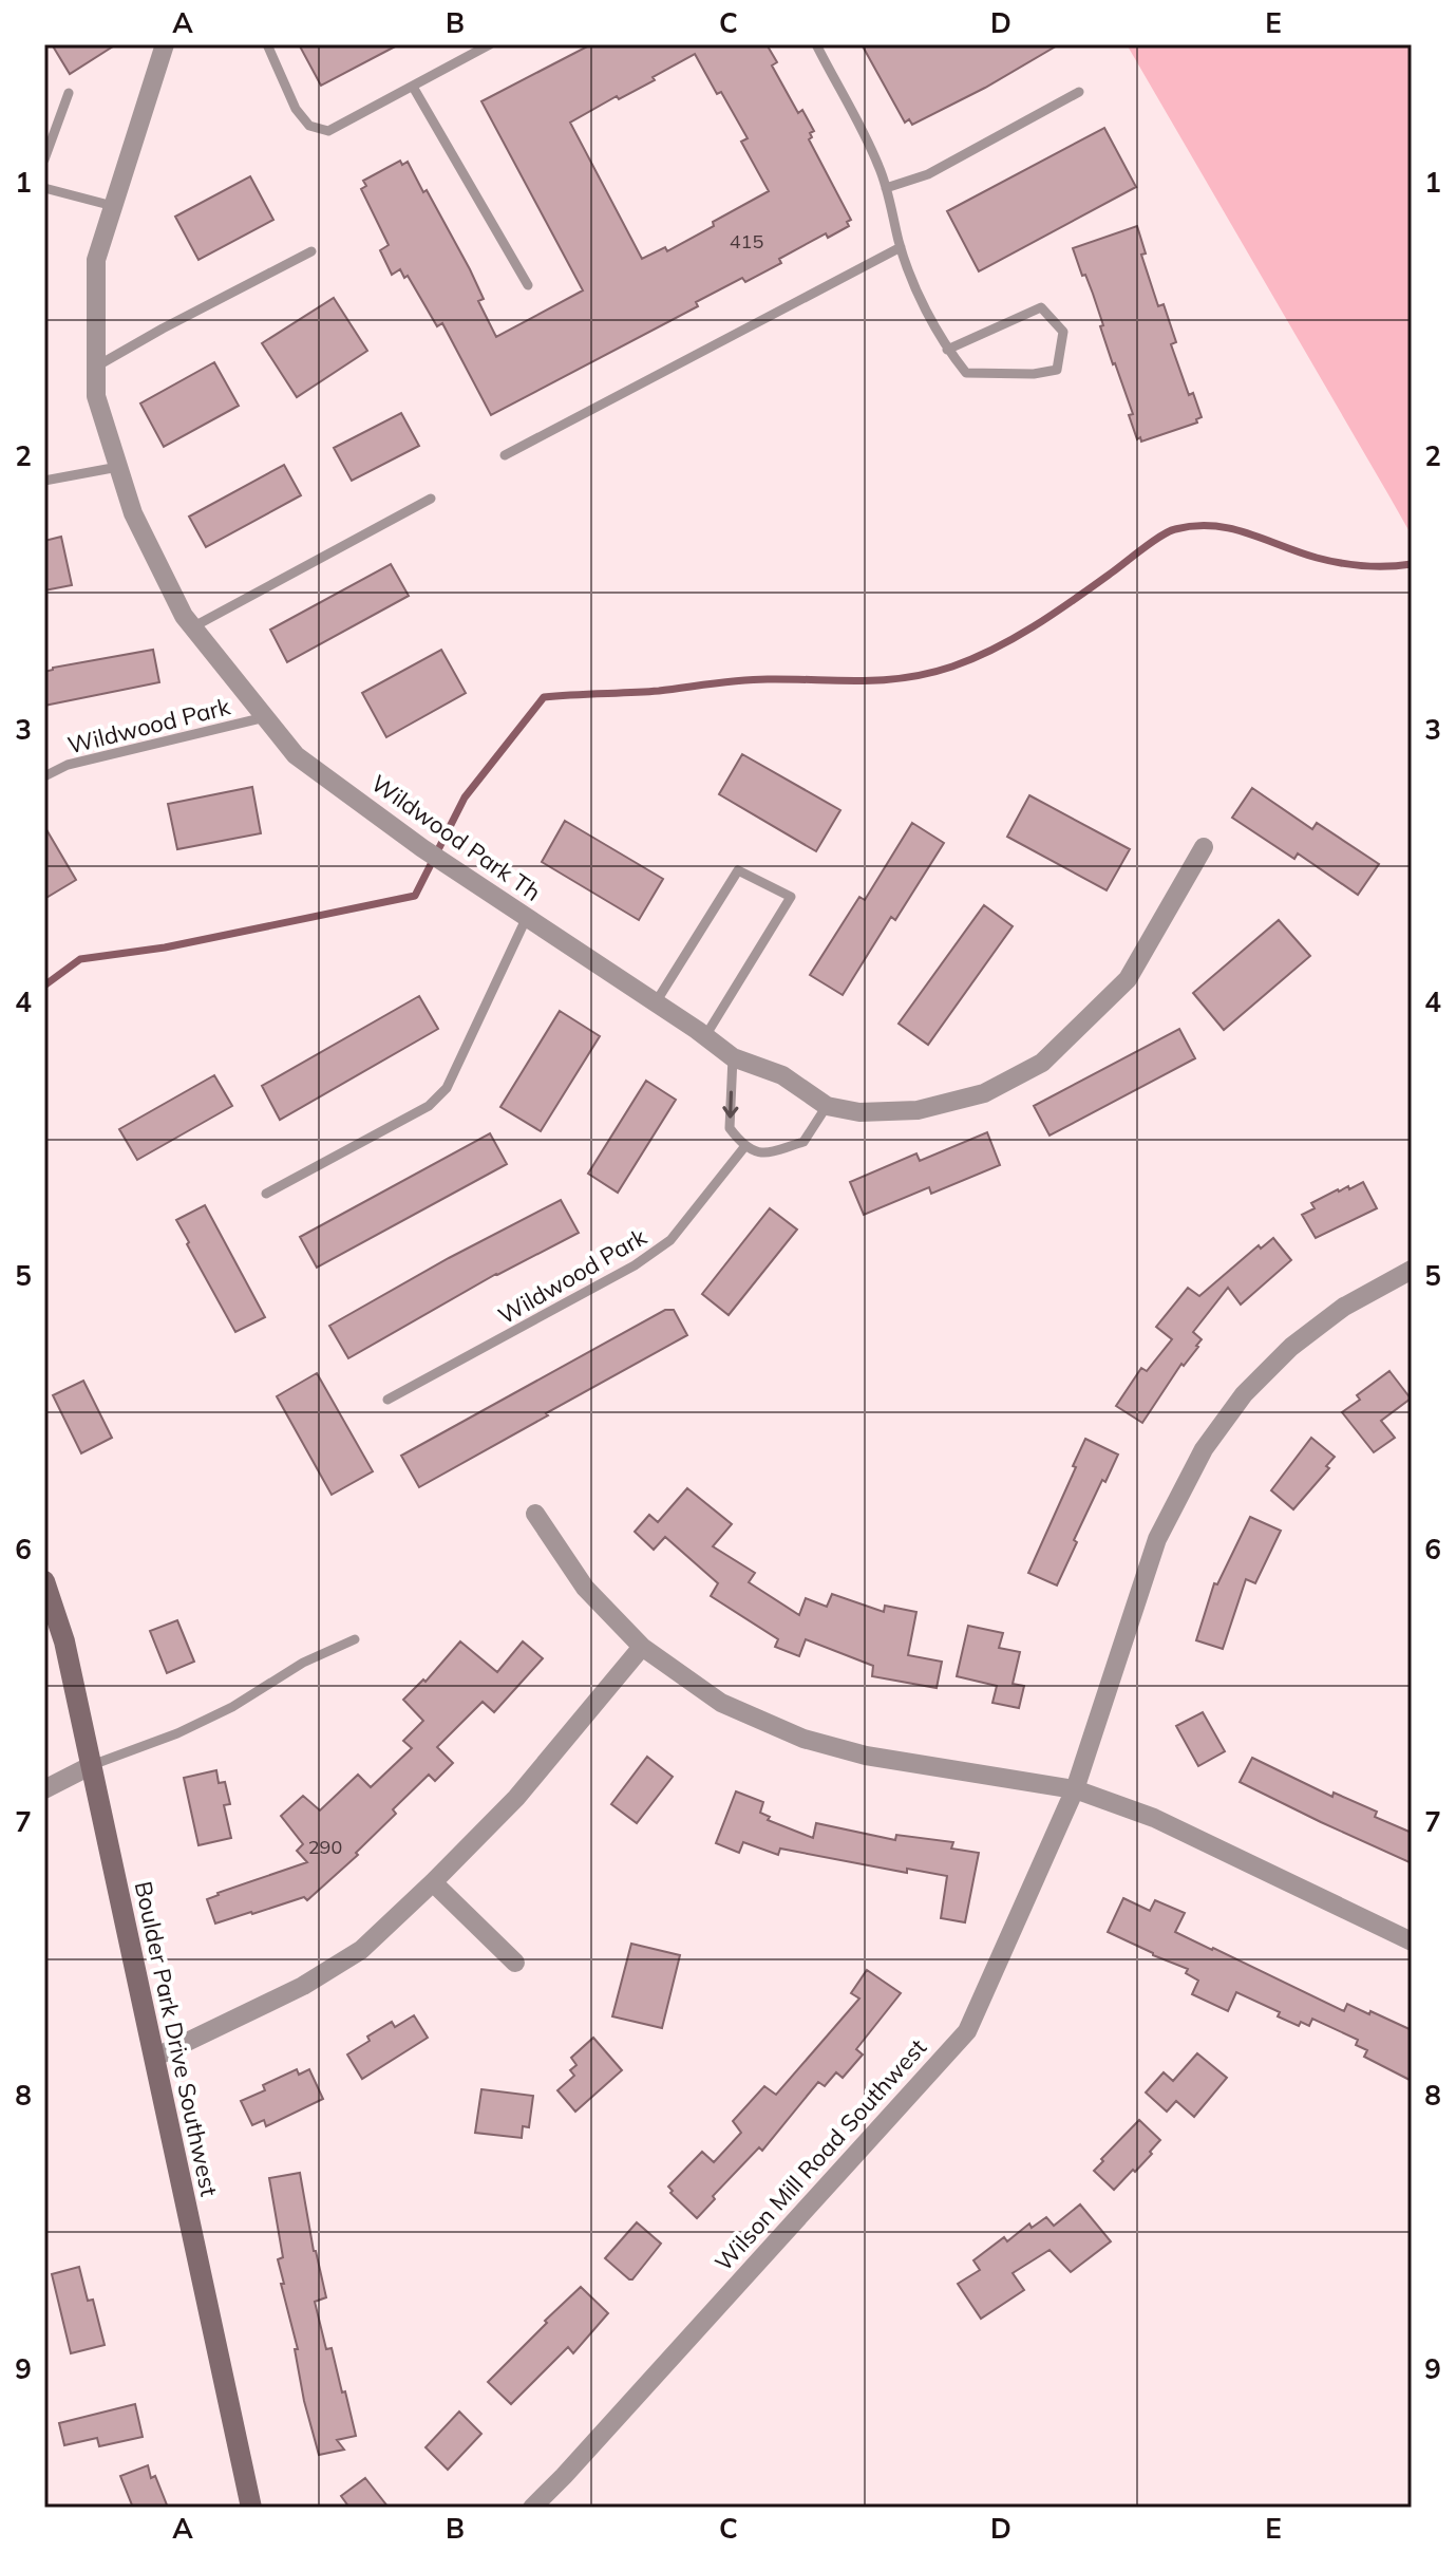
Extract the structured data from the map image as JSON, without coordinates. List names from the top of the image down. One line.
{"streets":{"street":["Wildwood Park Th","Boulder Park Drive Southwest","Wilson Mill Road Southwest"],"lane":["Wildwood Park"]},"crossings":[["Wildwood Park","Wildwood Park Th"]],"house_numbers":["415","290"],"grid":{"columns":["A","B","C","D","E"],"rows":["1","2","3","4","5","6","7","8","9"]}}
